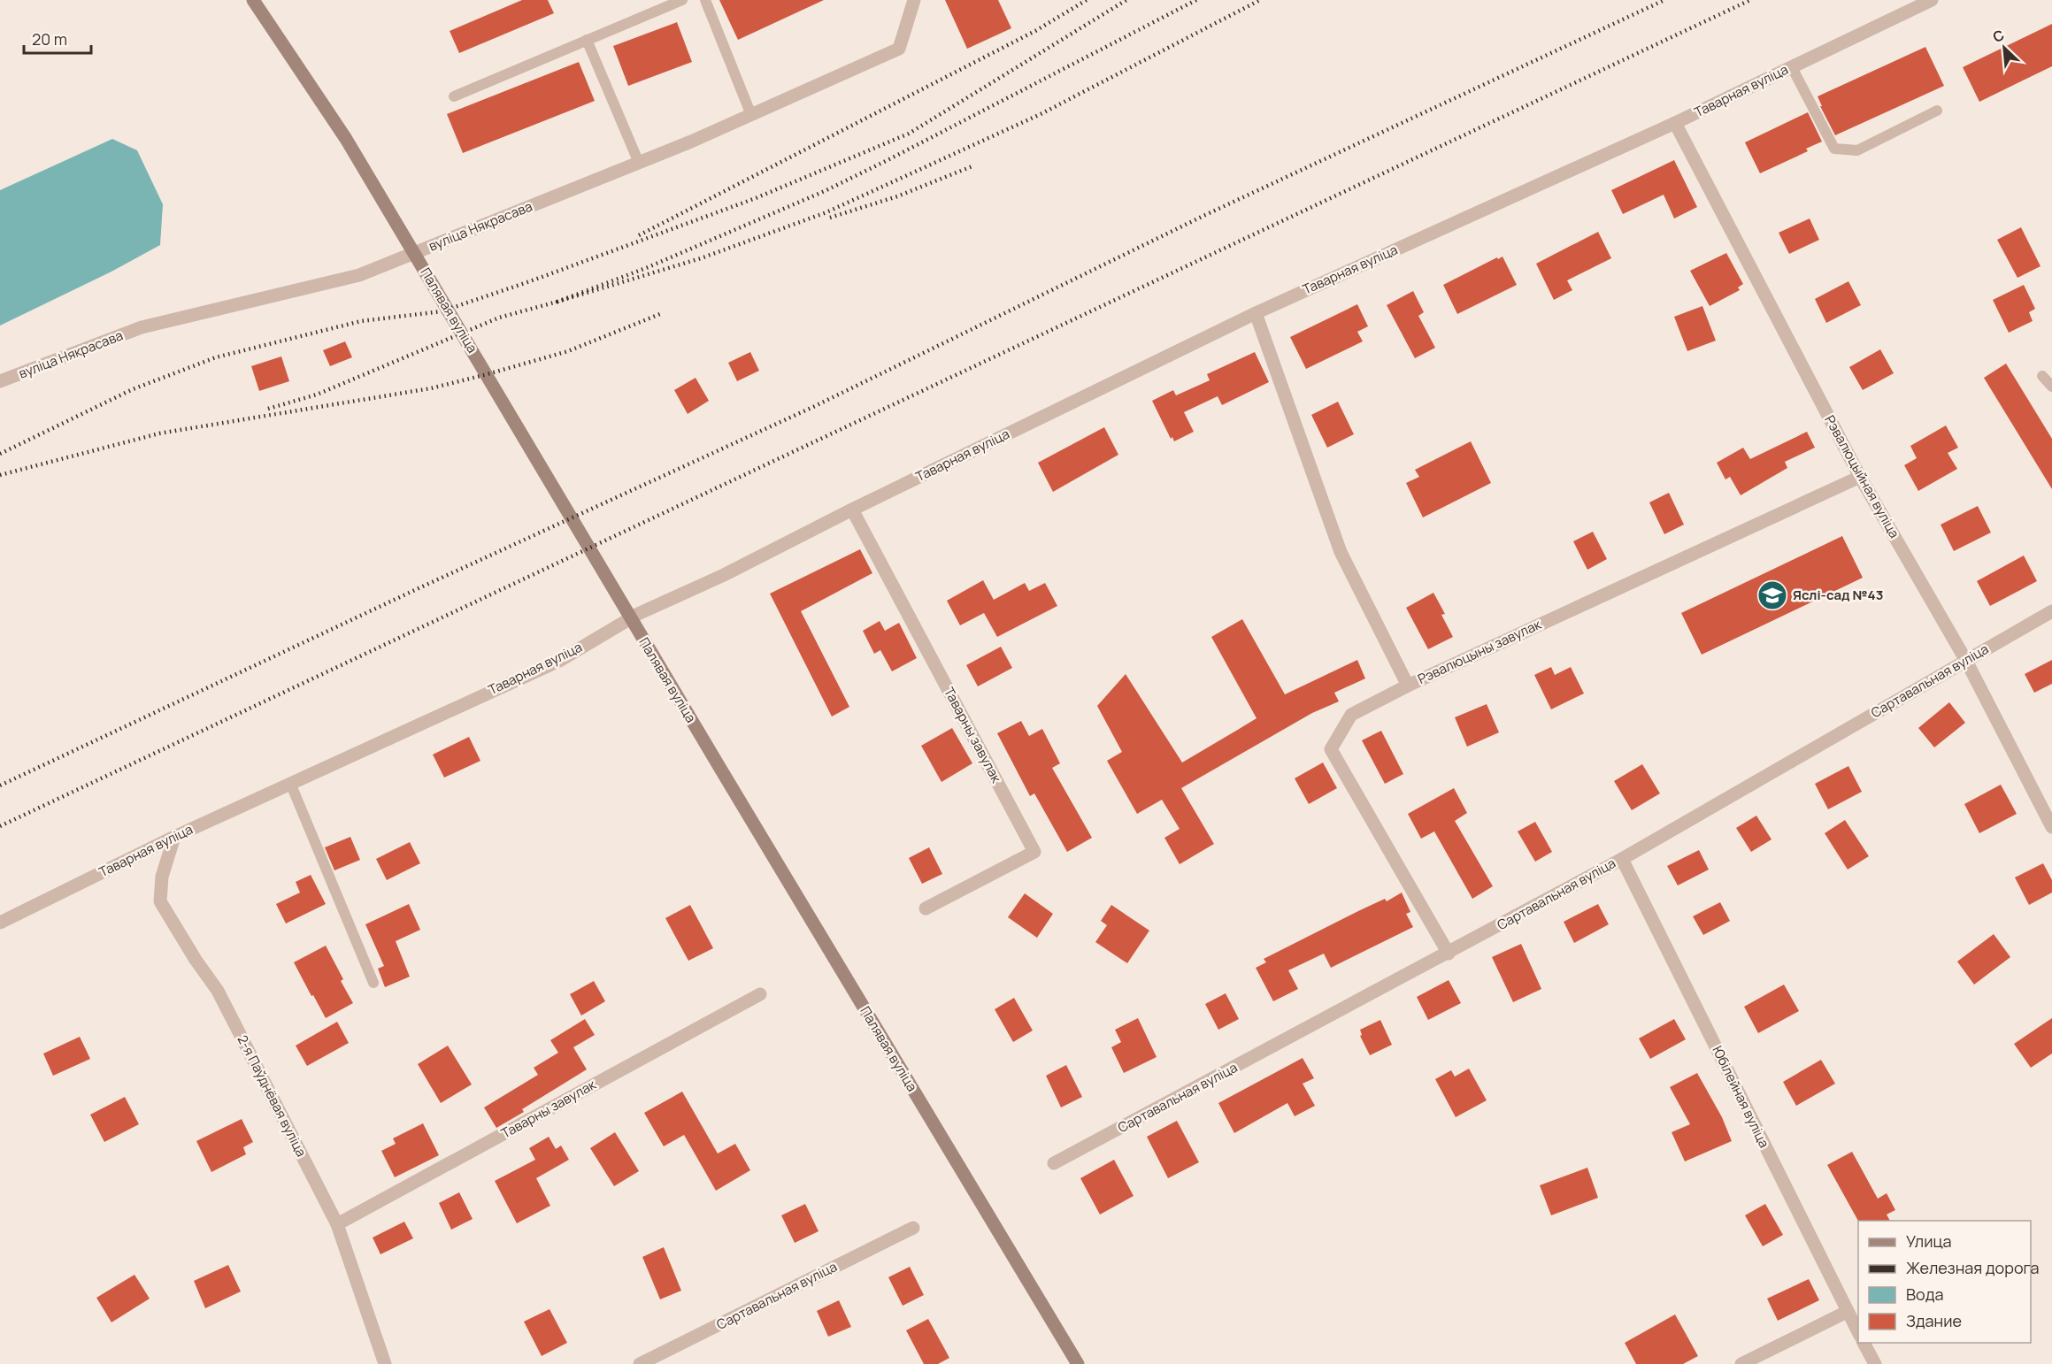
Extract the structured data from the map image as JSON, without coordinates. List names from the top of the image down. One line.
{"streets":{"main road":["Палявая вуліца"],"street":["Таварная вуліца","вуліца Някрасава","Рэвалюцыйная вуліца","Рэвалюцыны завулак","Сартавальная вуліца","Таварны завулак","2-я Паўднёвая вуліца","Юбілейная вуліца"]},"crossings":[["Таварная вуліца","Рэвалюцыйная вуліца"],["Таварная вуліца","Таварны завулак"],["Таварная вуліца","2-я Паўднёвая вуліца"],["Рэвалюцыйная вуліца","Рэвалюцыны завулак"],["Рэвалюцыйная вуліца","Сартавальная вуліца"],["Рэвалюцыны завулак","Сартавальная вуліца"],["Сартавальная вуліца","Юбілейная вуліца"],["Таварны завулак","2-я Паўднёвая вуліца"]],"places":{"school or university":["Яслі-сад №43"]},"legend":["Улица","Железная дорога","Вода","Здание"],"scale_bar":"20 m","north":"top left"}
